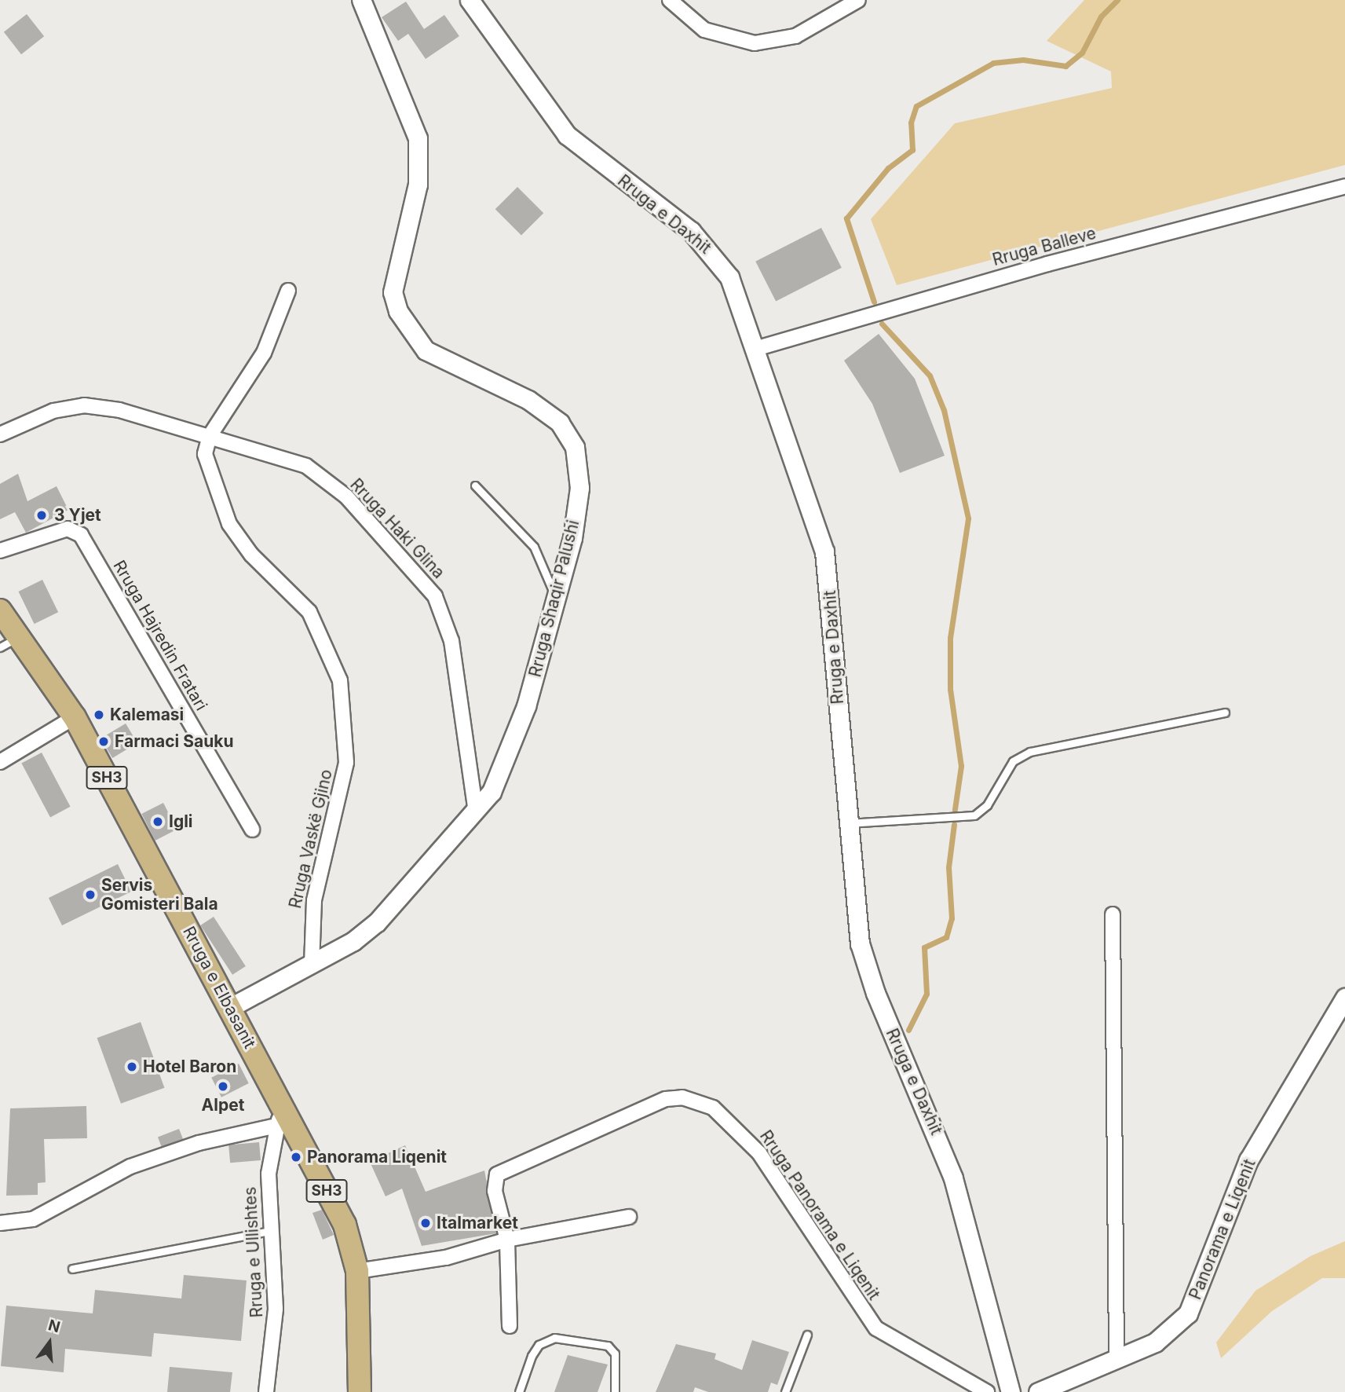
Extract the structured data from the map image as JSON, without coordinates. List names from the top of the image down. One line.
{"streets":{"main road":["SH3","Rruga e Elbasanit"],"street":["Rruga e Daxhit","Rruga Balleve","Rruga Haki Glina","Rruga Shaqir Palushi","Rruga Hajredin Fratari","Rruga Vaskë Gjino","Rruga Panorama e Liqenit","Panorama e Liqenit","Rruga e Ullishtes"]},"crossings":[["Rruga e Daxhit","Rruga Balleve"],["Rruga Haki Glina","Rruga Shaqir Palushi"],["Rruga Haki Glina","Rruga Vaskë Gjino"],["Rruga Shaqir Palushi","Rruga Vaskë Gjino"],["Rruga Shaqir Palushi","Rruga e Elbasanit"],["Rruga e Elbasanit","Rruga e Ullishtes"]],"places":["3 Yjet","Kalemasi","Farmaci Sauku","Igli","Servis Gomisteri Bala","Hotel Baron","Alpet","Panorama Liqenit","Italmarket"],"north":"top"}
